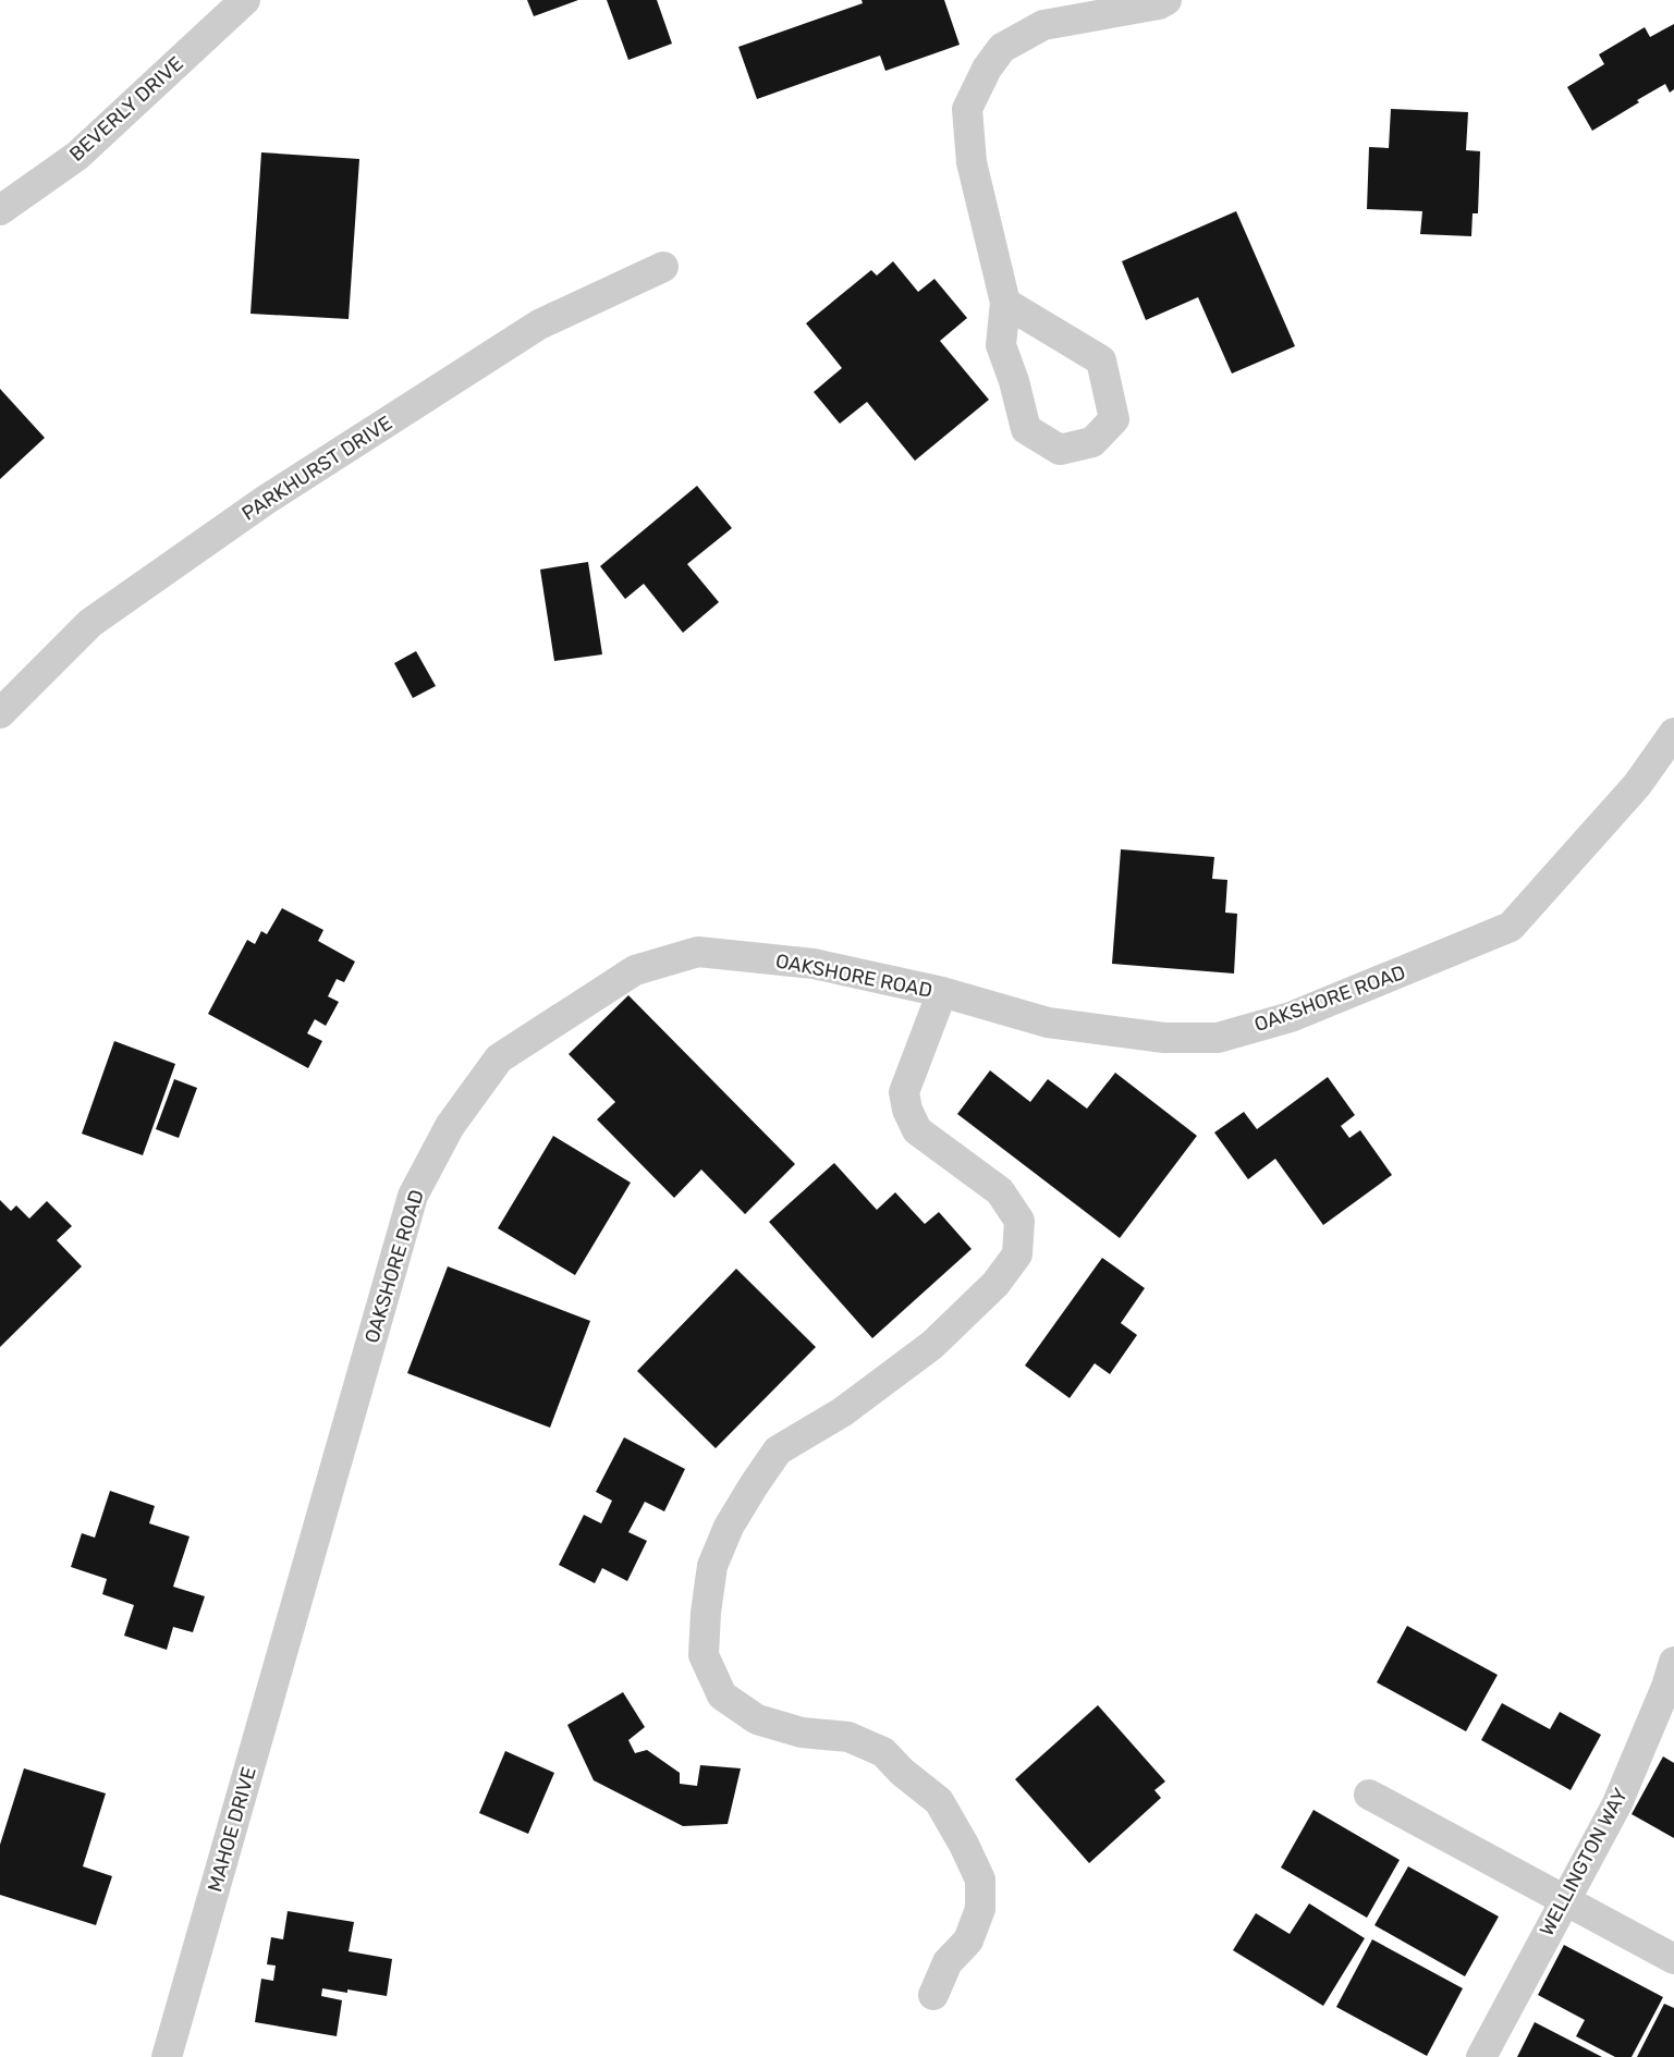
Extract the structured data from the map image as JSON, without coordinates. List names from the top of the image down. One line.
{"streets":{"street":["BEVERLY DRIVE","PARKHURST DRIVE","OAKSHORE ROAD","MAHOE DRIVE","WELLINGTON WAY"]},"crossings":[["OAKSHORE ROAD","MAHOE DRIVE"]]}
